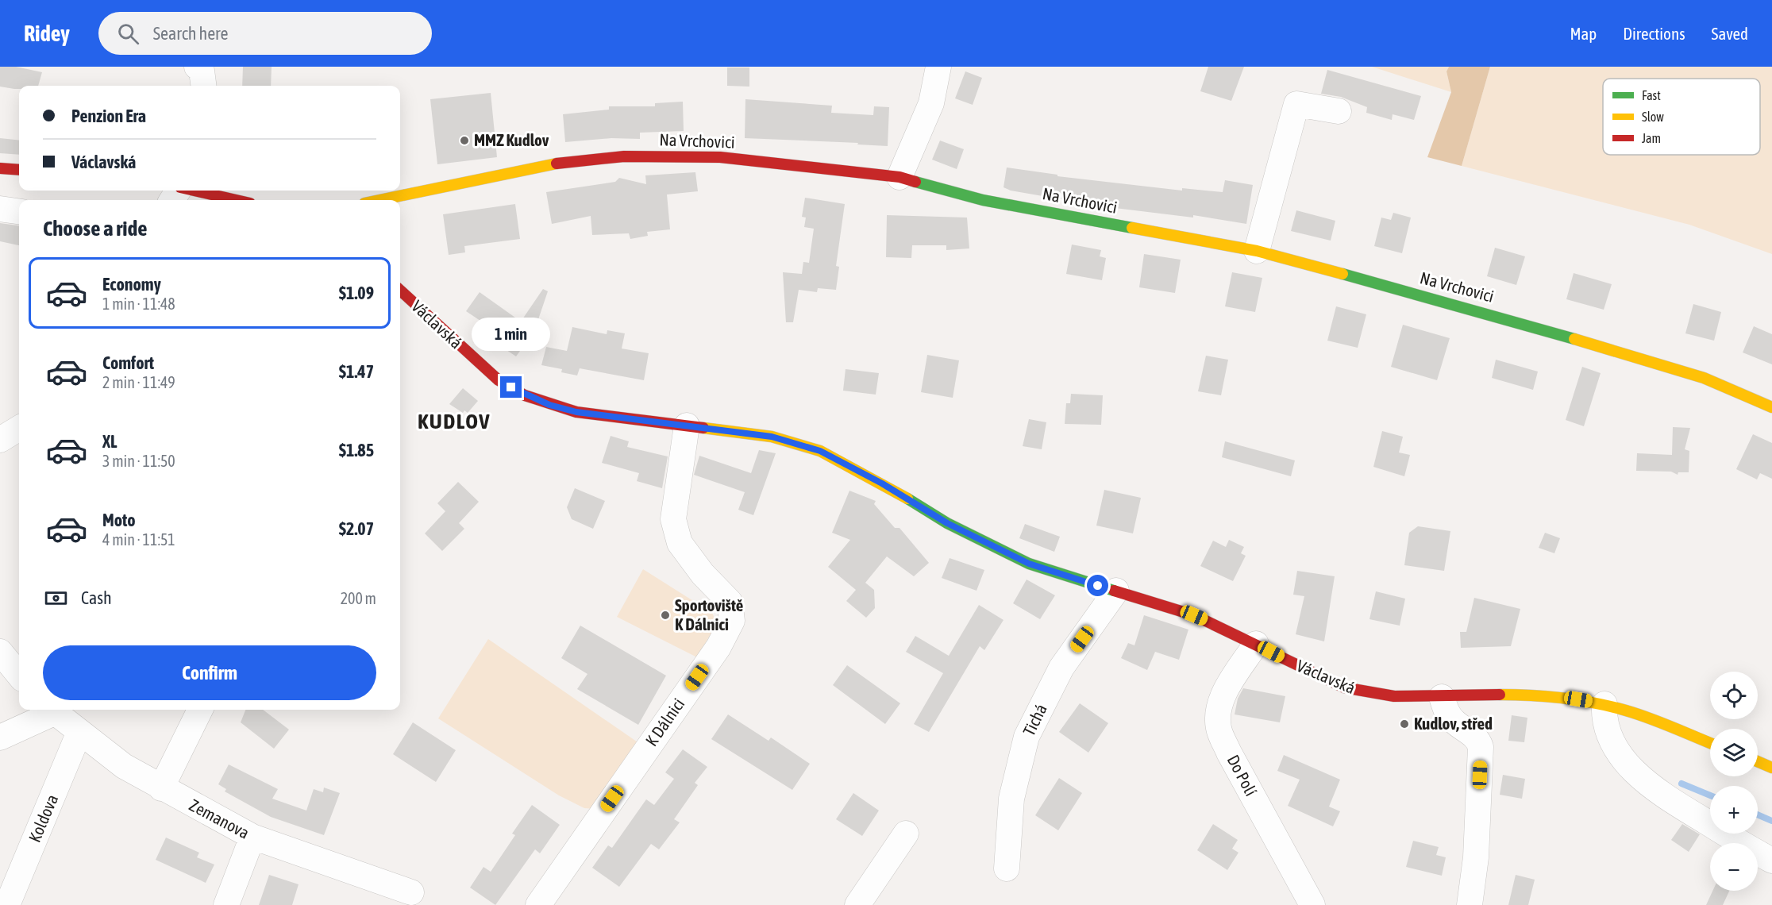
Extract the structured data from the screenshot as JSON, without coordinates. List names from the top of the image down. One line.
{"streets":{"street":["Na Vrchovici","Václavská","Tichá","K Dálnici","Do Polí","Koldova","Zemanova"]},"crossings":[["Václavská","Tichá"],["Václavská","K Dálnici"],["Václavská","Do Polí"],["Koldova","Zemanova"]],"districts":["KUDLOV"],"places":["MMZ Kudlov","Sportoviště K Dálnici","Kudlov, střed"],"legend":["Fast","Slow","Jam"],"page":{"header":"Ridey","search":"Search here","nav":["Map","Directions","Saved"],"banner":["Penzion Era","Václavská"],"heading":"Choose a ride","list":[{"name":"Economy","note":"1 min · 11:48","value":"$1.09"},{"name":"Comfort","note":"2 min · 11:49","value":"$1.47"},{"name":"XL","note":"3 min · 11:50","value":"$1.85"},{"name":"Moto","note":"4 min · 11:51","value":"$2.07"}],"bubble":"1 min","pay":["Cash","200 m"],"buttons":"Confirm","map_buttons":["+","−"]}}
